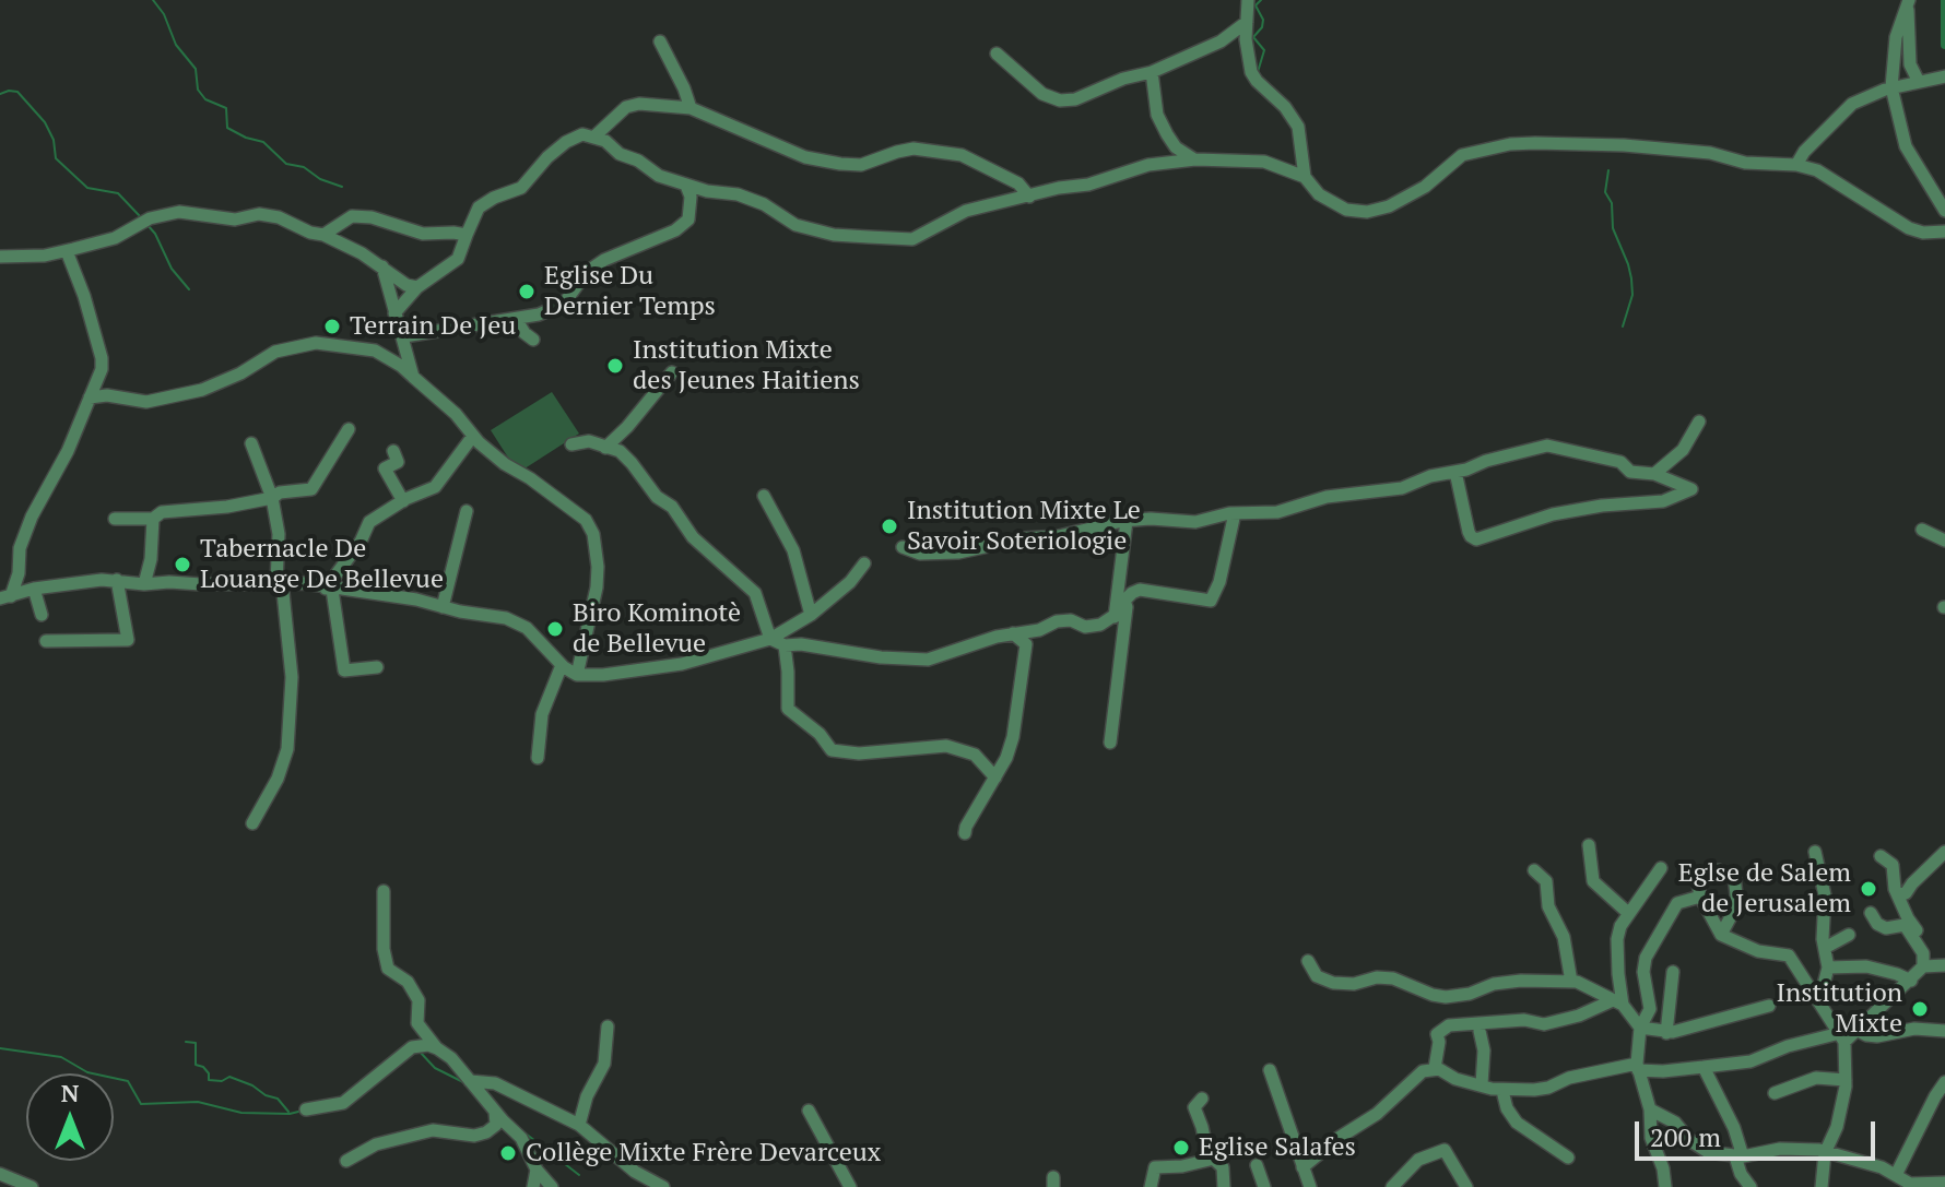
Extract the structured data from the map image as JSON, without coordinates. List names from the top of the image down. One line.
{"places":["Eglise Du Dernier Temps","Terrain De Jeu","Institution Mixte des Jeunes Haitiens","Institution Mixte Le Savoir Soteriologie","Tabernacle De Louange De Bellevue","Biro Kominotè de Bellevue","Eglse de Salem de Jerusalem","Institution Mixte","Eglise Salafes","Collège Mixte Frère Devarceux"],"scale_bar":"200 m","north":"top"}
